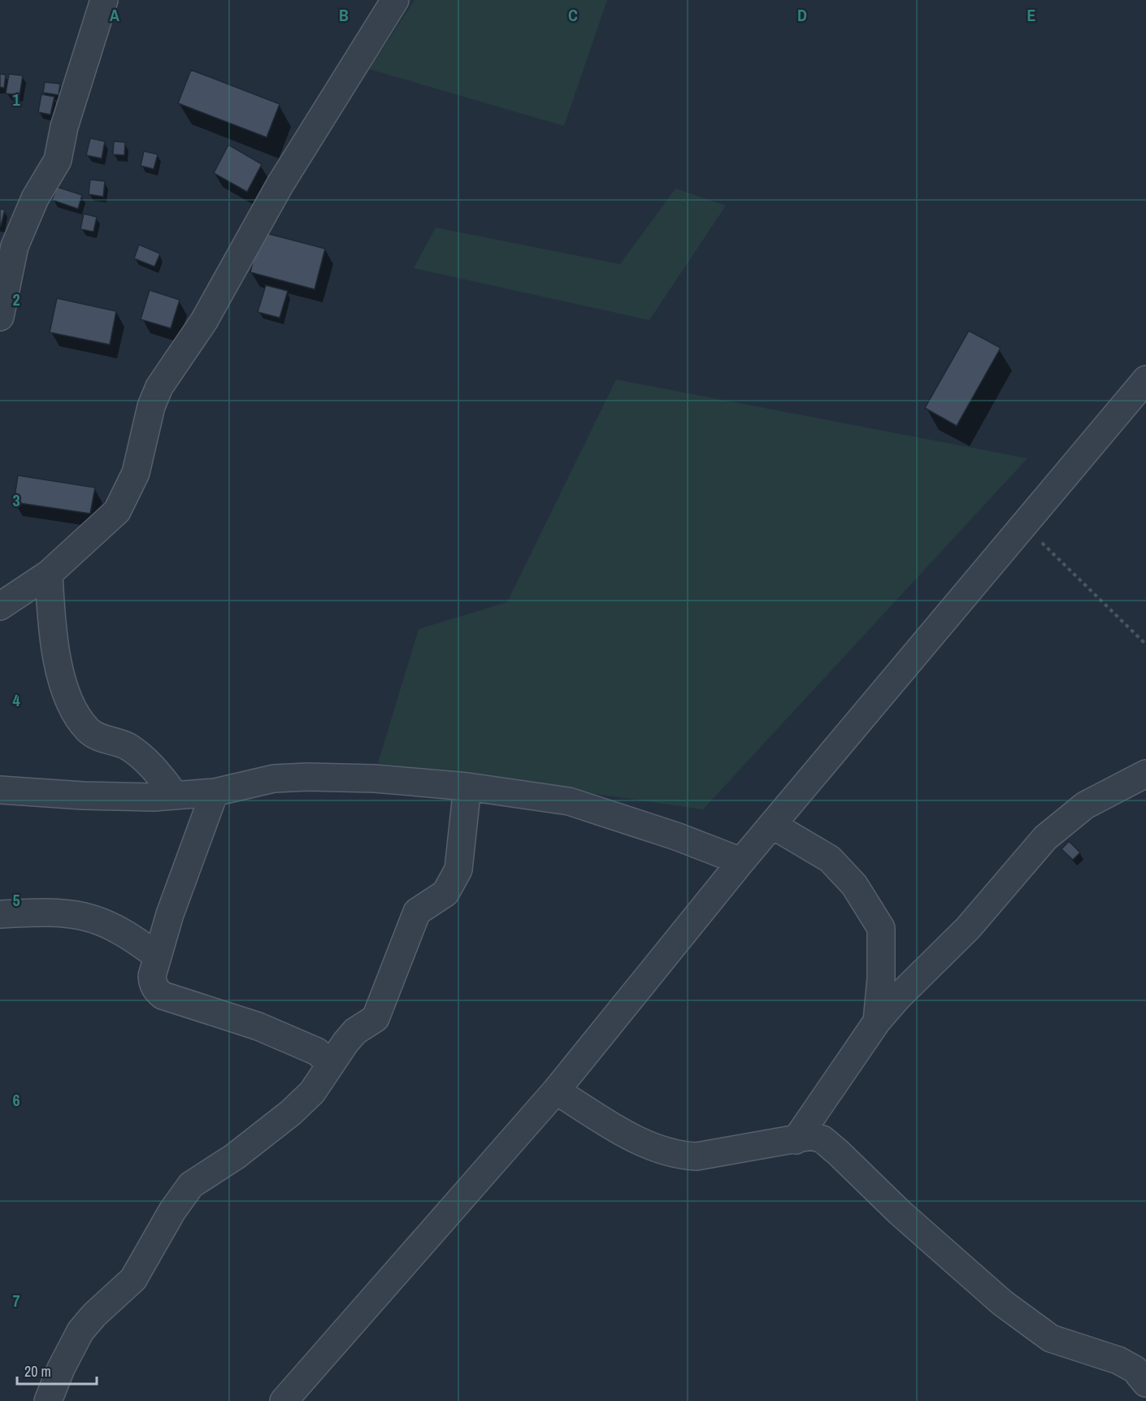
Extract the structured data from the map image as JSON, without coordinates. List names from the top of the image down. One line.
{"scale_bar":"20 m","grid":{"columns":["A","B","C","D","E"],"rows":["1","2","3","4","5","6","7"]}}
